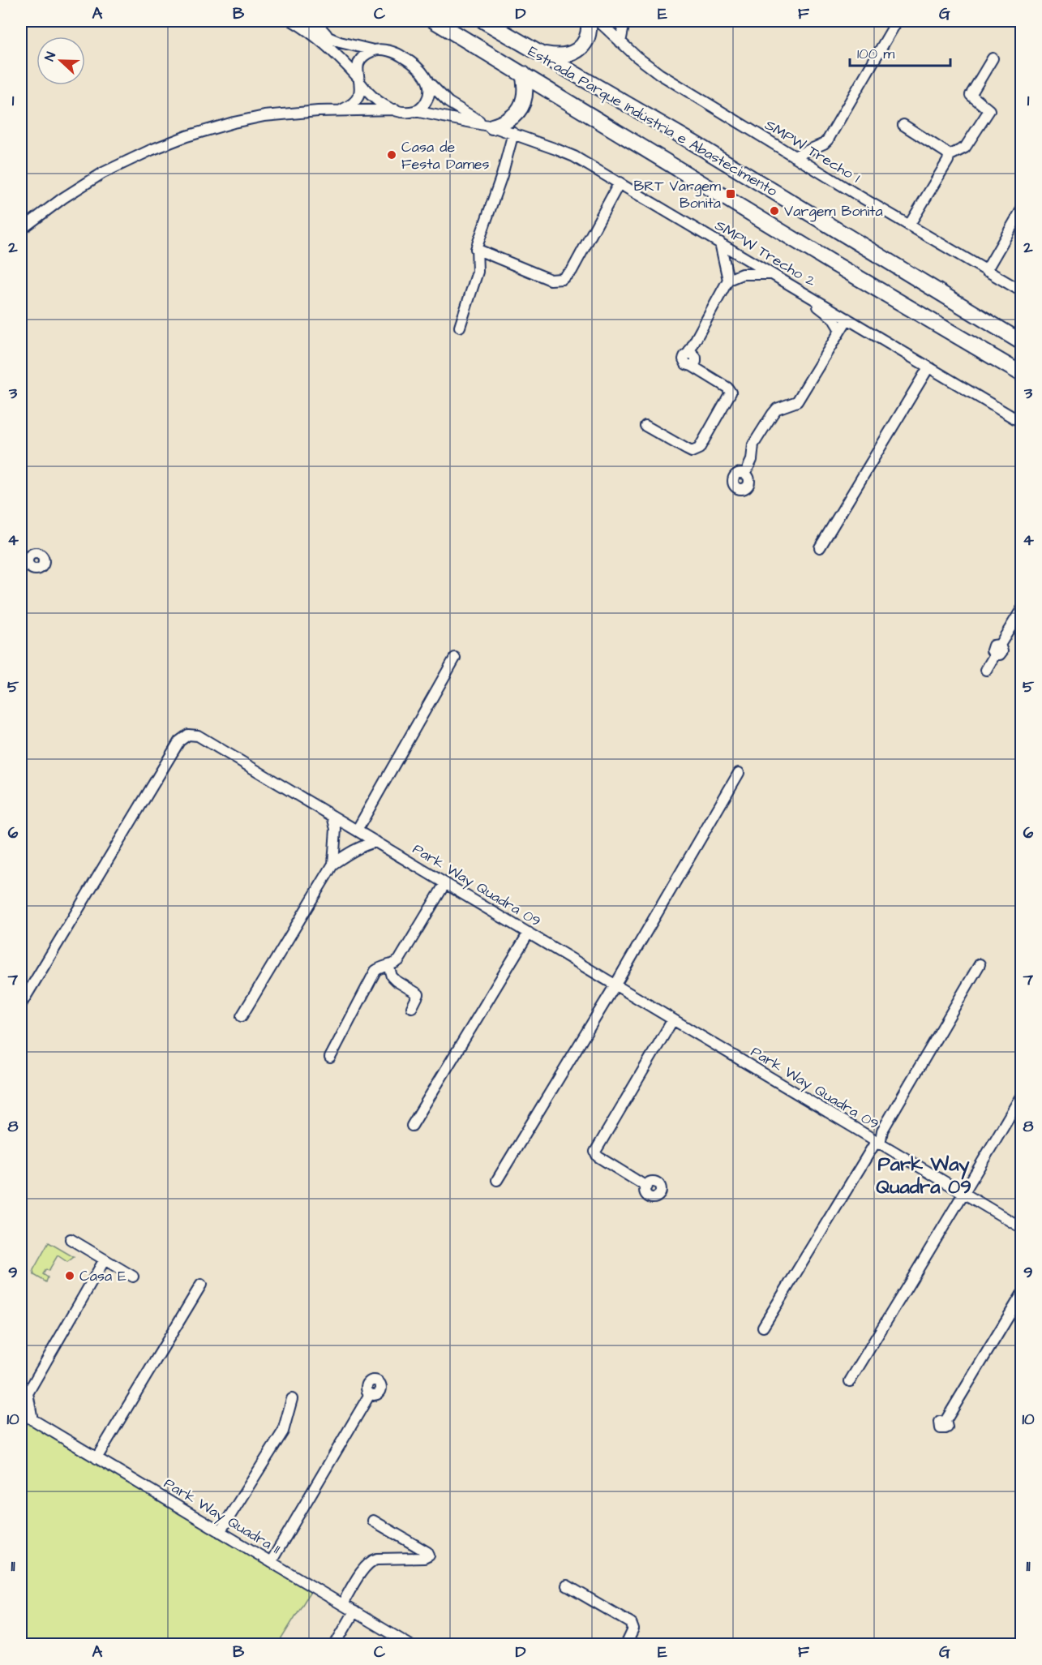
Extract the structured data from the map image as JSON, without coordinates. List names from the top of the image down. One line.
{"streets":{"highway":["Estrada Parque Indústria e Abastecimento"],"street":["SMPW Trecho 1","SMPW Trecho 2","Park Way Quadra 09","Park Way Quadra 11"]},"districts":["Park Way Quadra 09"],"places":{"other":["Casa de Festa Dames","Vargem Bonita","Casa E"],"transit":["BRT Vargem Bonita"]},"scale_bar":"100 m","north":"left","grid":{"columns":["A","B","C","D","E","F","G"],"rows":["1","2","3","4","5","6","7","8","9","10","11"]}}
